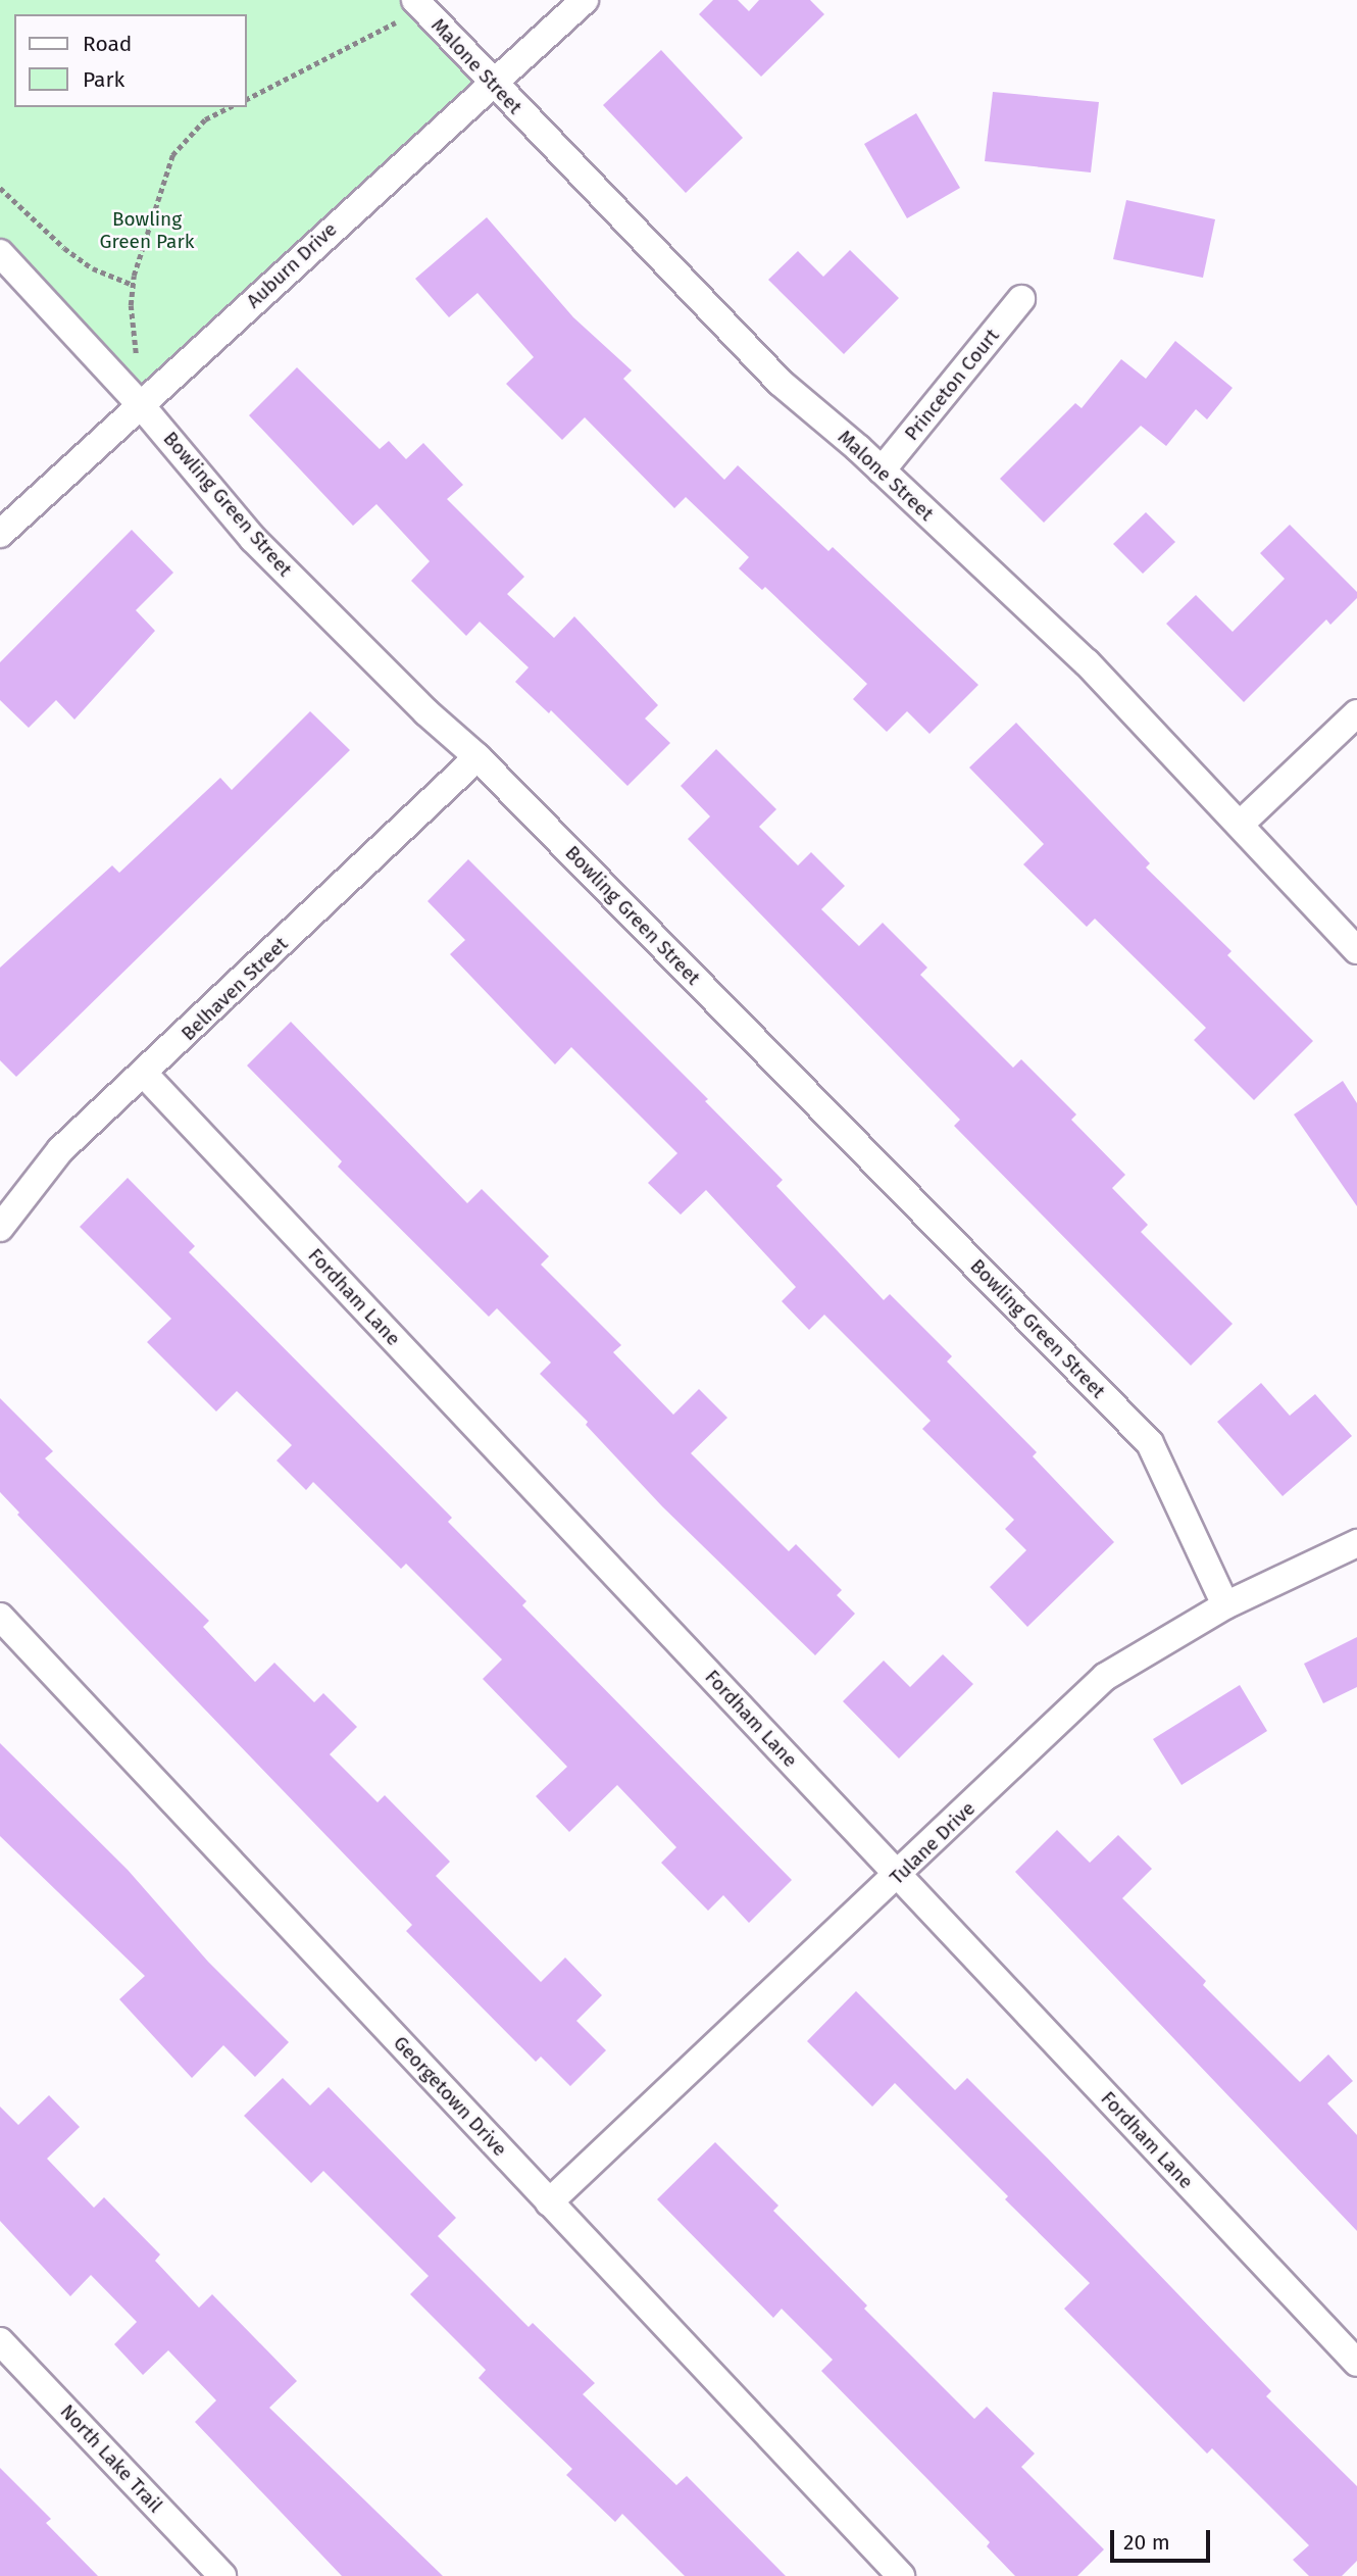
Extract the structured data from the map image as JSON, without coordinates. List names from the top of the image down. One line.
{"streets":{"street":["Malone Street","Auburn Drive","Princeton Court","Bowling Green Street","Belhaven Street","Fordham Lane","Tulane Drive","Georgetown Drive","North Lake Trail"]},"crossings":[["Malone Street","Auburn Drive"],["Malone Street","Princeton Court"],["Auburn Drive","Bowling Green Street"],["Bowling Green Street","Belhaven Street"],["Bowling Green Street","Tulane Drive"],["Belhaven Street","Fordham Lane"],["Fordham Lane","Tulane Drive"],["Tulane Drive","Georgetown Drive"]],"parks":["Bowling Green Park"],"legend":["Road","Park"],"scale_bar":"20 m"}
